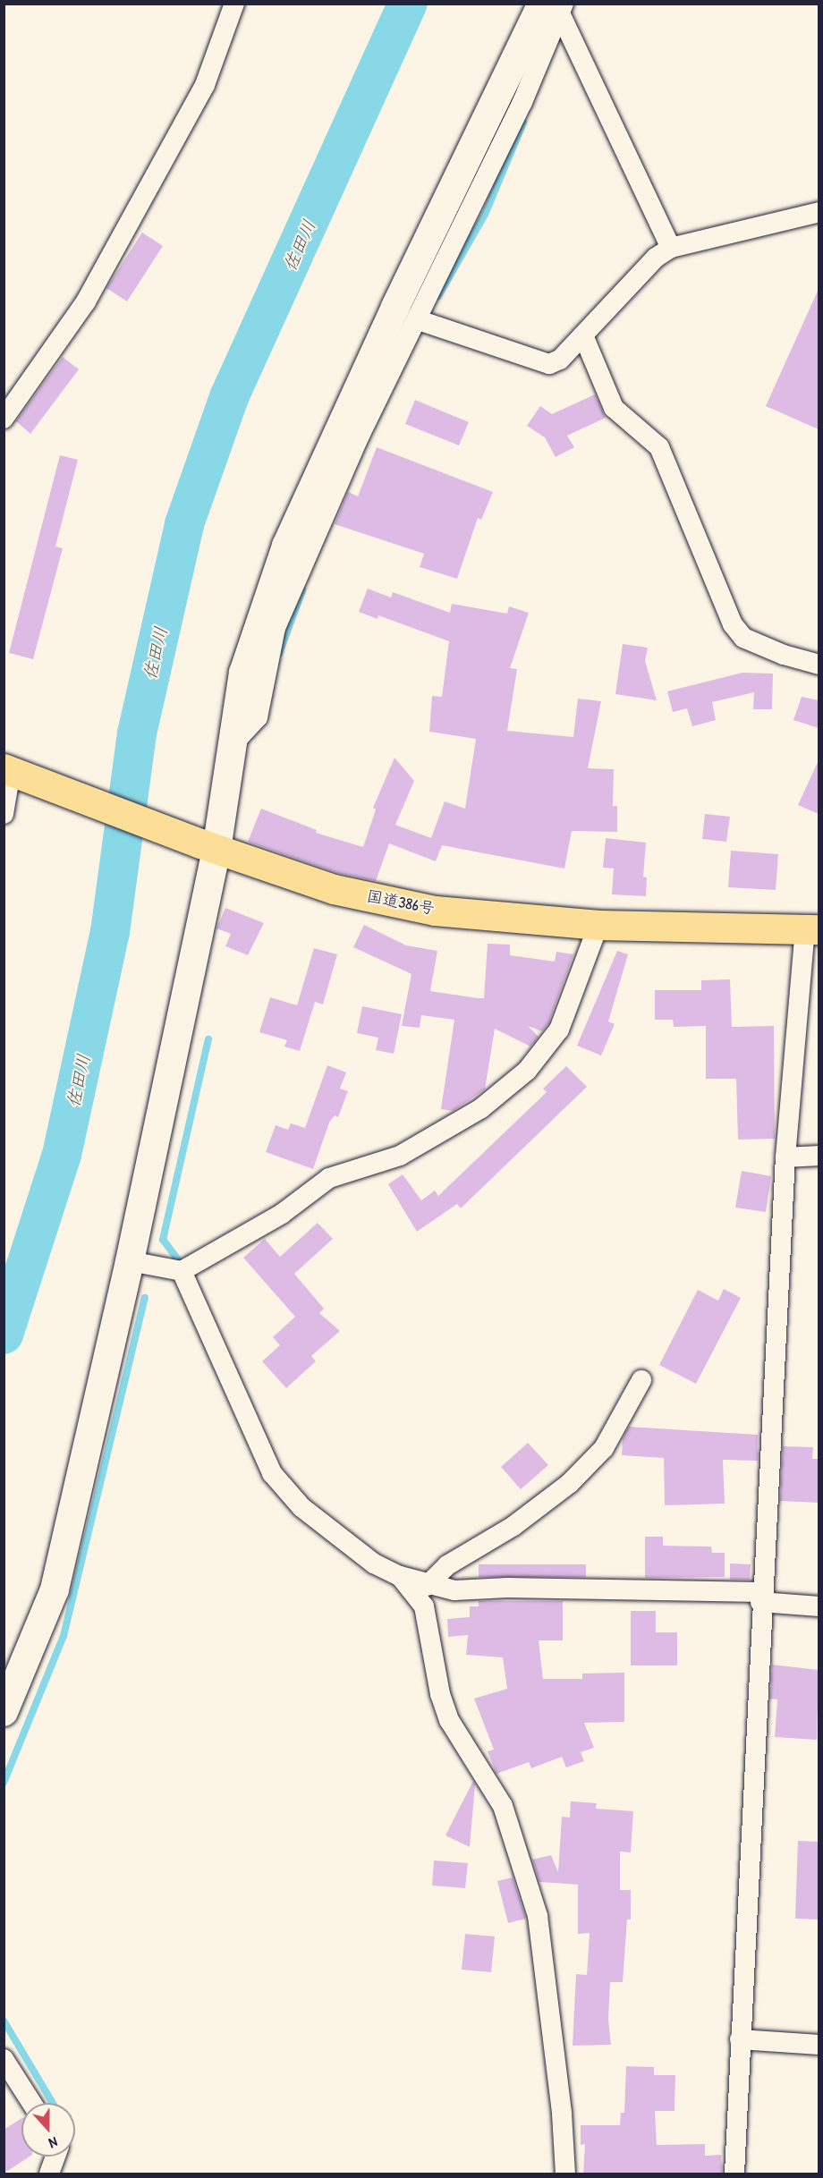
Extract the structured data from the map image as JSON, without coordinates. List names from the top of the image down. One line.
{"streets":{"highway":["国道386号"]},"water":["佐田川"],"north":"bottom"}
